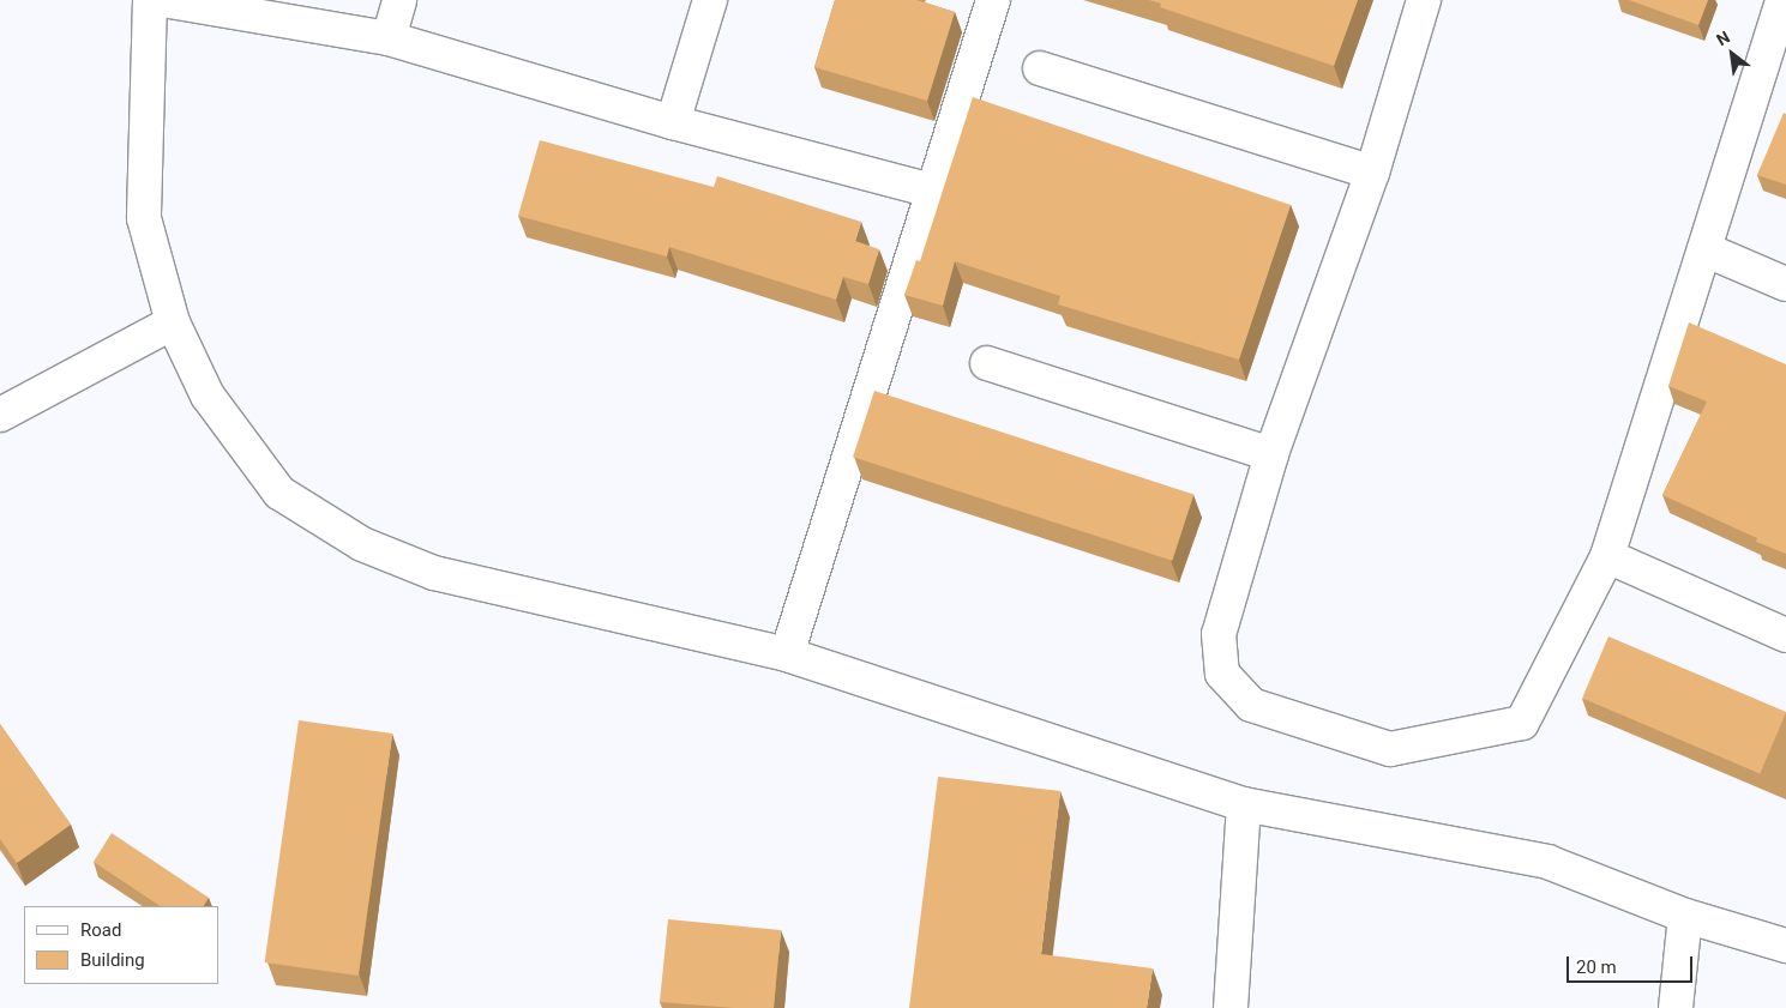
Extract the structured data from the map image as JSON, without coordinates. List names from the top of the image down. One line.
{"legend":["Road","Building"],"scale_bar":"20 m","north":"top left"}
